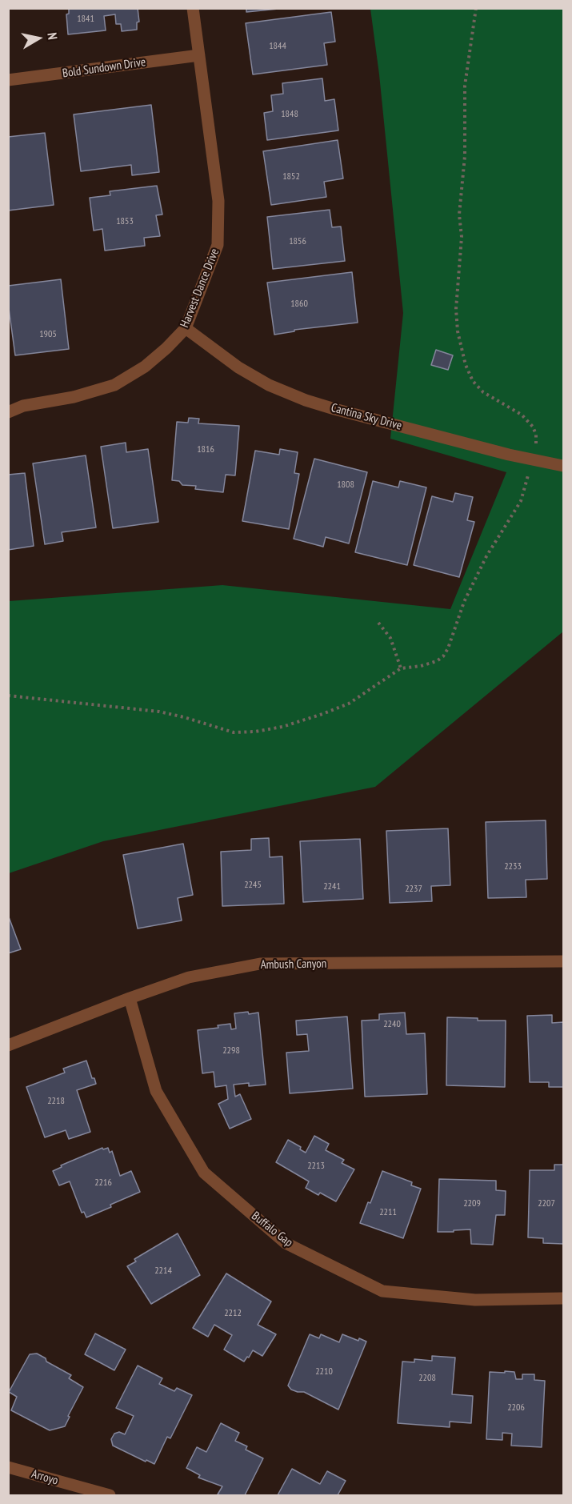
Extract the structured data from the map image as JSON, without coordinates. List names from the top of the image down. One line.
{"streets":{"street":["Bold Sundown Drive","Harvest Dance Drive","Cantina Sky Drive","Ambush Canyon","Buffalo Gap","Arroyo"]},"crossings":[["Bold Sundown Drive","Harvest Dance Drive"],["Harvest Dance Drive","Cantina Sky Drive"],["Ambush Canyon","Buffalo Gap"]],"house_numbers":["1841","1844","1848","1852","1853","1856","1860","1905","1816","1808","2233","2245","2241","2237","2240","2298","2218","2213","2216","2209","2207","2211","2214","2212","2210","2208","2206"],"north":"right"}
